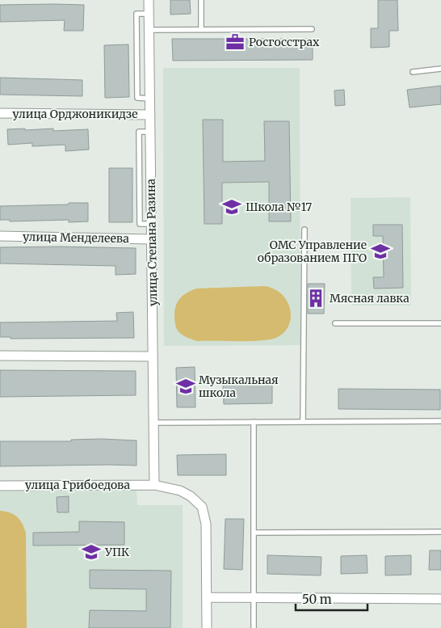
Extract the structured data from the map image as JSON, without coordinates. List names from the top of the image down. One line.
{"streets":{"street":["улица Орджоникидзе","улица Менделеева","улица Степана Разина","улица Грибоедова"]},"crossings":[["улица Орджоникидзе","улица Степана Разина"],["улица Менделеева","улица Степана Разина"],["улица Степана Разина","улица Грибоедова"]],"places":{"office":["Росгосстрах"],"school or university":["Школа №17","ОМС Управление образованием ПГО","Музыкальная школа","УПК"],"building":["Мясная лавка"]},"scale_bar":"50 m"}
